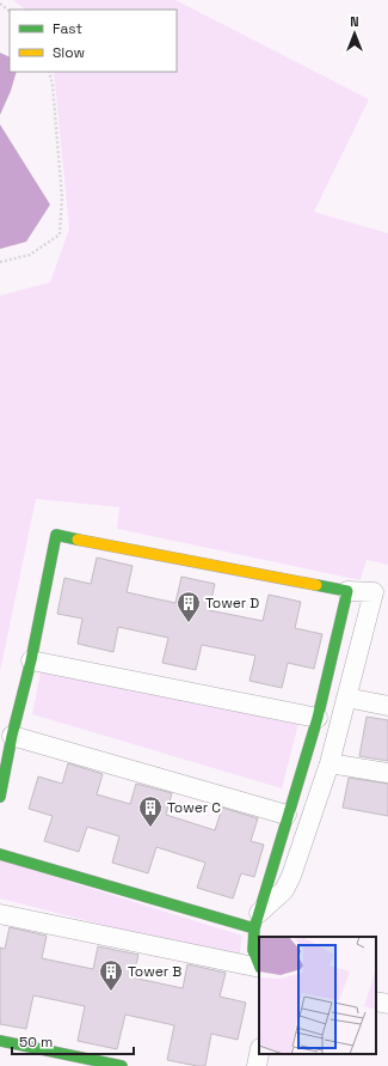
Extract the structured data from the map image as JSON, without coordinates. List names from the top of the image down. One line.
{"places":{"building":["Tower D","Tower C","Tower B"]},"legend":["Fast","Slow"],"scale_bar":"50 m","north":"top"}
